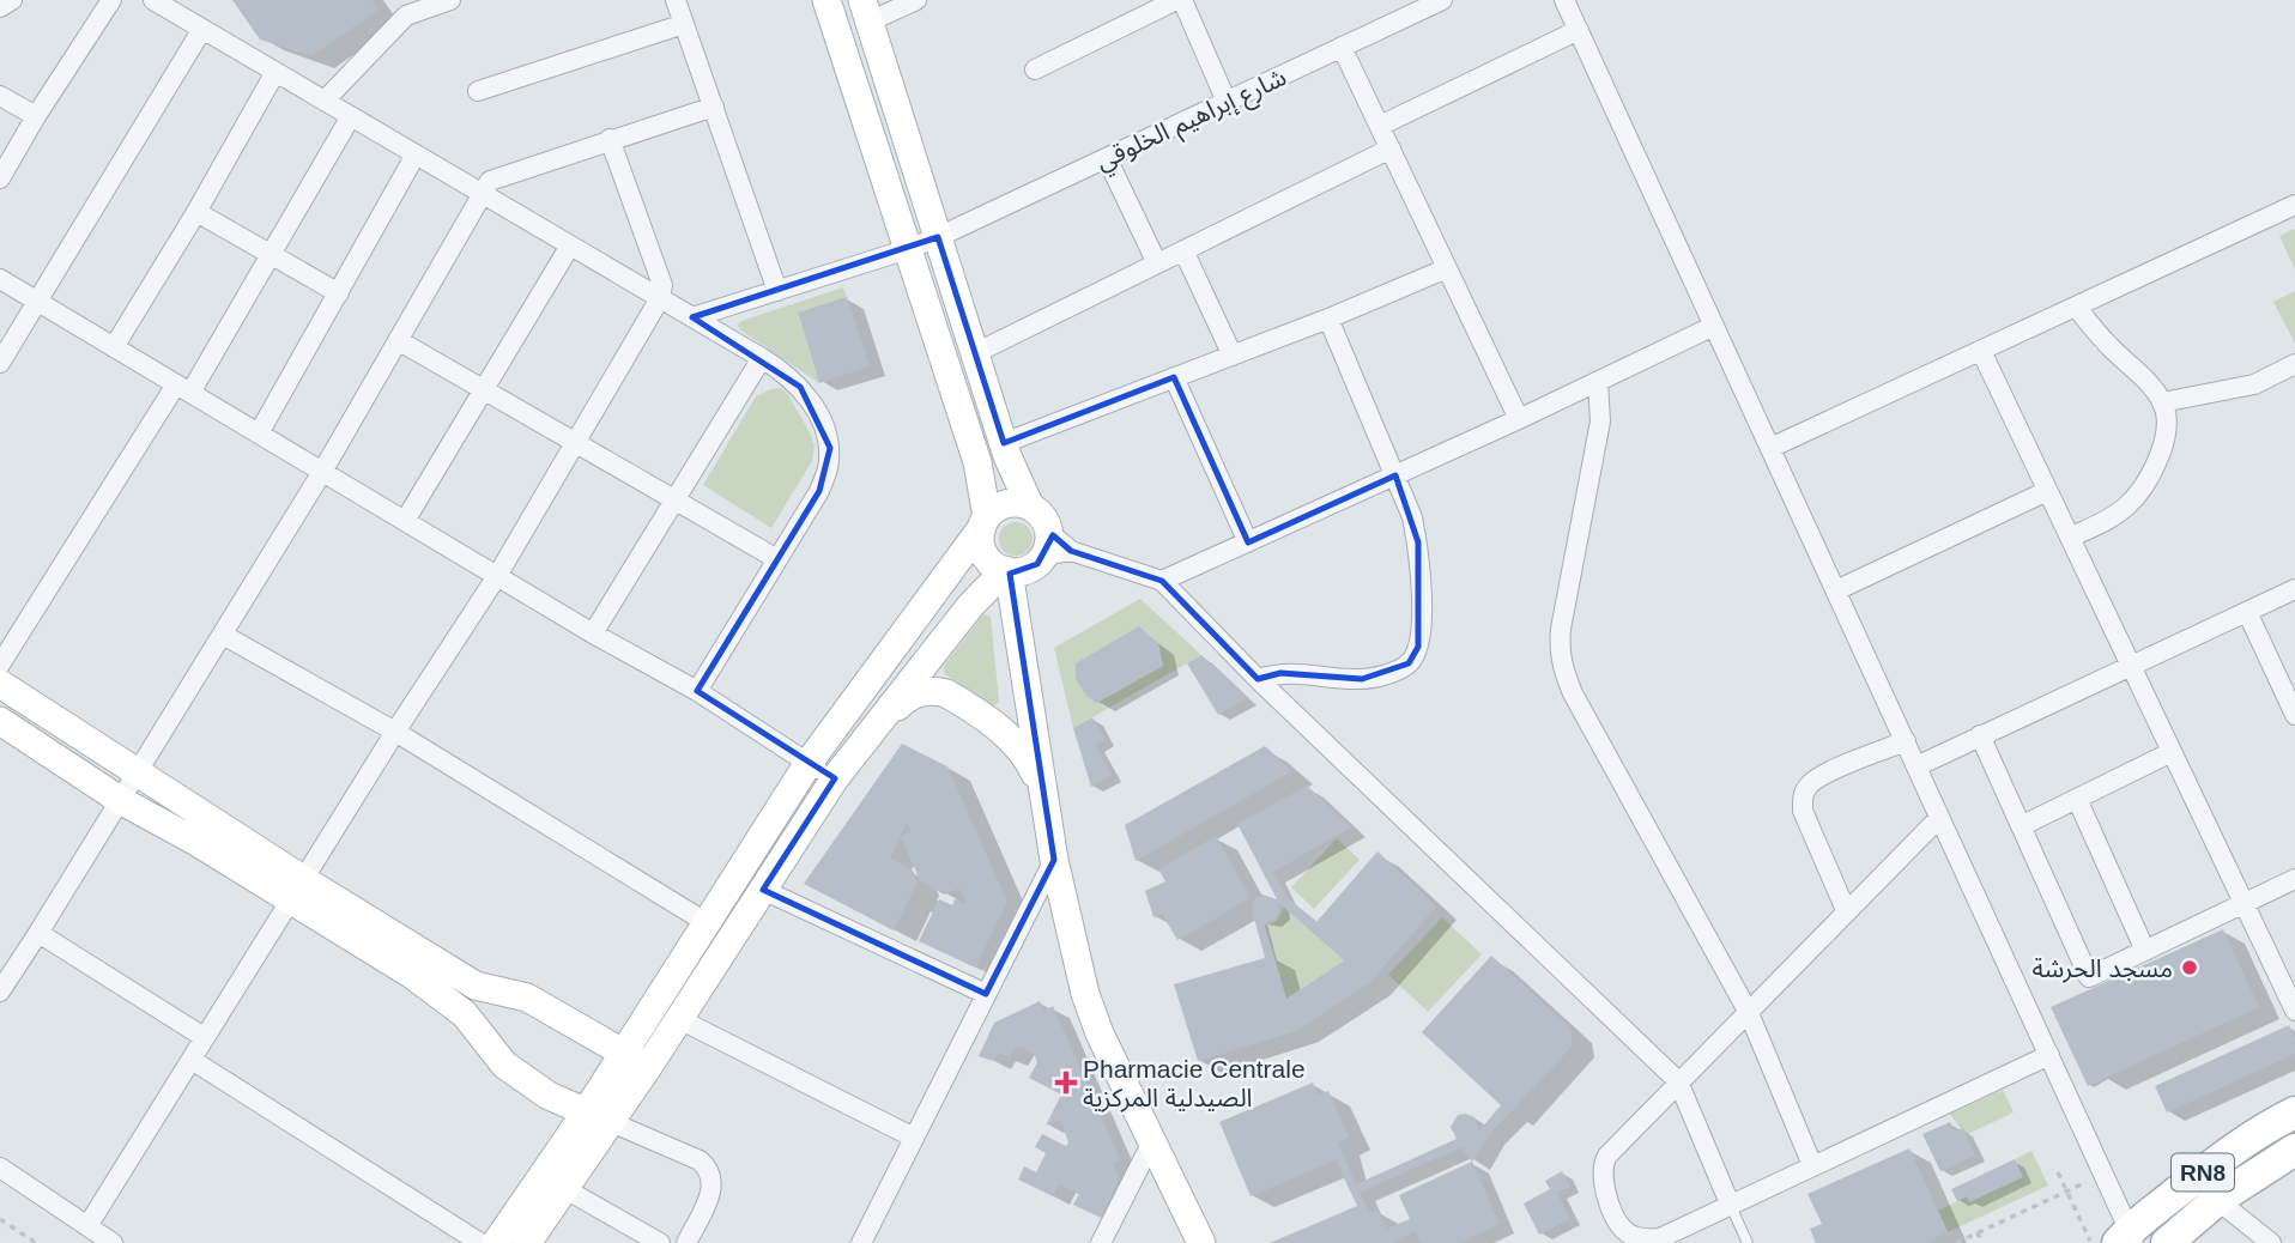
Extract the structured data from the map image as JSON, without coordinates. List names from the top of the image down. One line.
{"streets":{"main road":["RN8"],"street":["شارع إبراهيم الخلوقي"]},"places":{"other":["مسجد الحرشة"],"health":["Pharmacie Centrale الصيدلية المركزية"]}}
